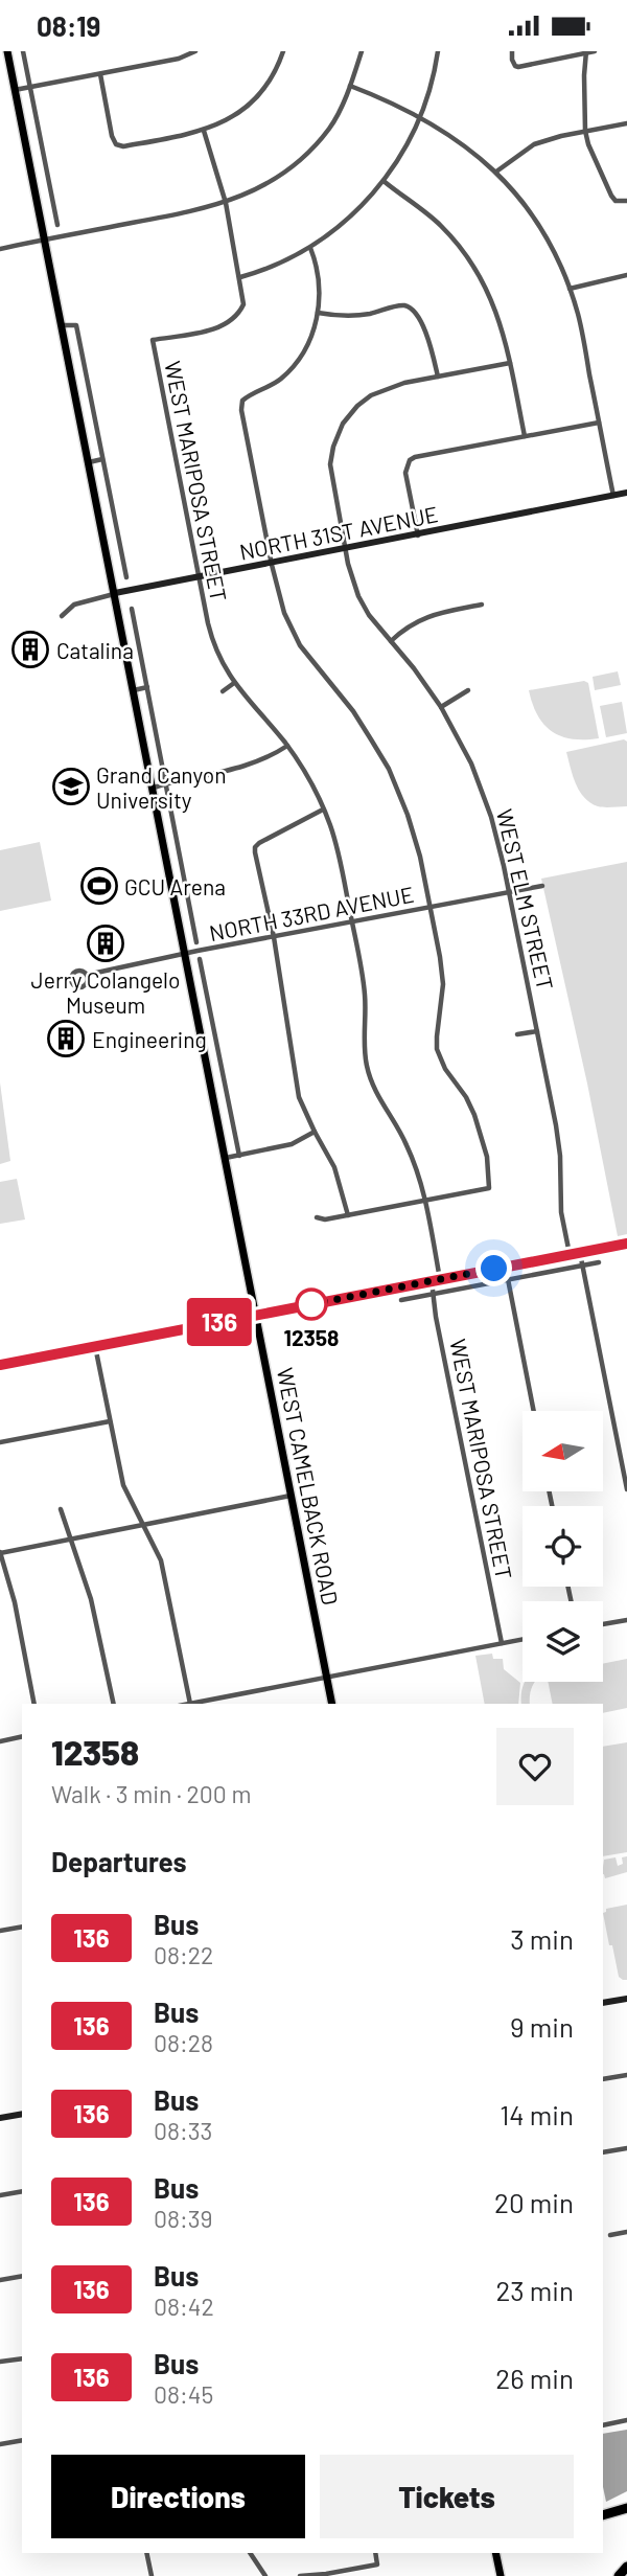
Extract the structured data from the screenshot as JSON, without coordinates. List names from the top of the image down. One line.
{"streets":{"main road":["NORTH 31ST AVENUE","WEST CAMELBACK ROAD"],"street":["WEST MARIPOSA STREET","WEST ELM STREET","NORTH 33RD AVENUE"]},"crossings":[["WEST MARIPOSA STREET","NORTH 31ST AVENUE"],["WEST MARIPOSA STREET","NORTH 33RD AVENUE"],["NORTH 31ST AVENUE","WEST ELM STREET"],["NORTH 31ST AVENUE","WEST CAMELBACK ROAD"],["WEST ELM STREET","NORTH 33RD AVENUE"],["NORTH 33RD AVENUE","WEST CAMELBACK ROAD"]],"places":{"building":["Catalina","Jerry Colangelo Museum","Engineering"],"school or university":["Grand Canyon University"],"sports":["GCU Arena"],"other":["12358"]},"lines":["bus line 136"],"north":"left","page":{"status":"08:19","on_map":"136","heading":[["12358","Walk · 3 min · 200 m"],"Departures"],"list":[{"mark":"136","name":"Bus","note":"08:22","value":"3 min"},{"mark":"136","name":"Bus","note":"08:28","value":"9 min"},{"mark":"136","name":"Bus","note":"08:33","value":"14 min"},{"mark":"136","name":"Bus","note":"08:39","value":"20 min"},{"mark":"136","name":"Bus","note":"08:42","value":"23 min"},{"mark":"136","name":"Bus","note":"08:45","value":"26 min"}],"buttons":["Directions","Tickets"]}}
